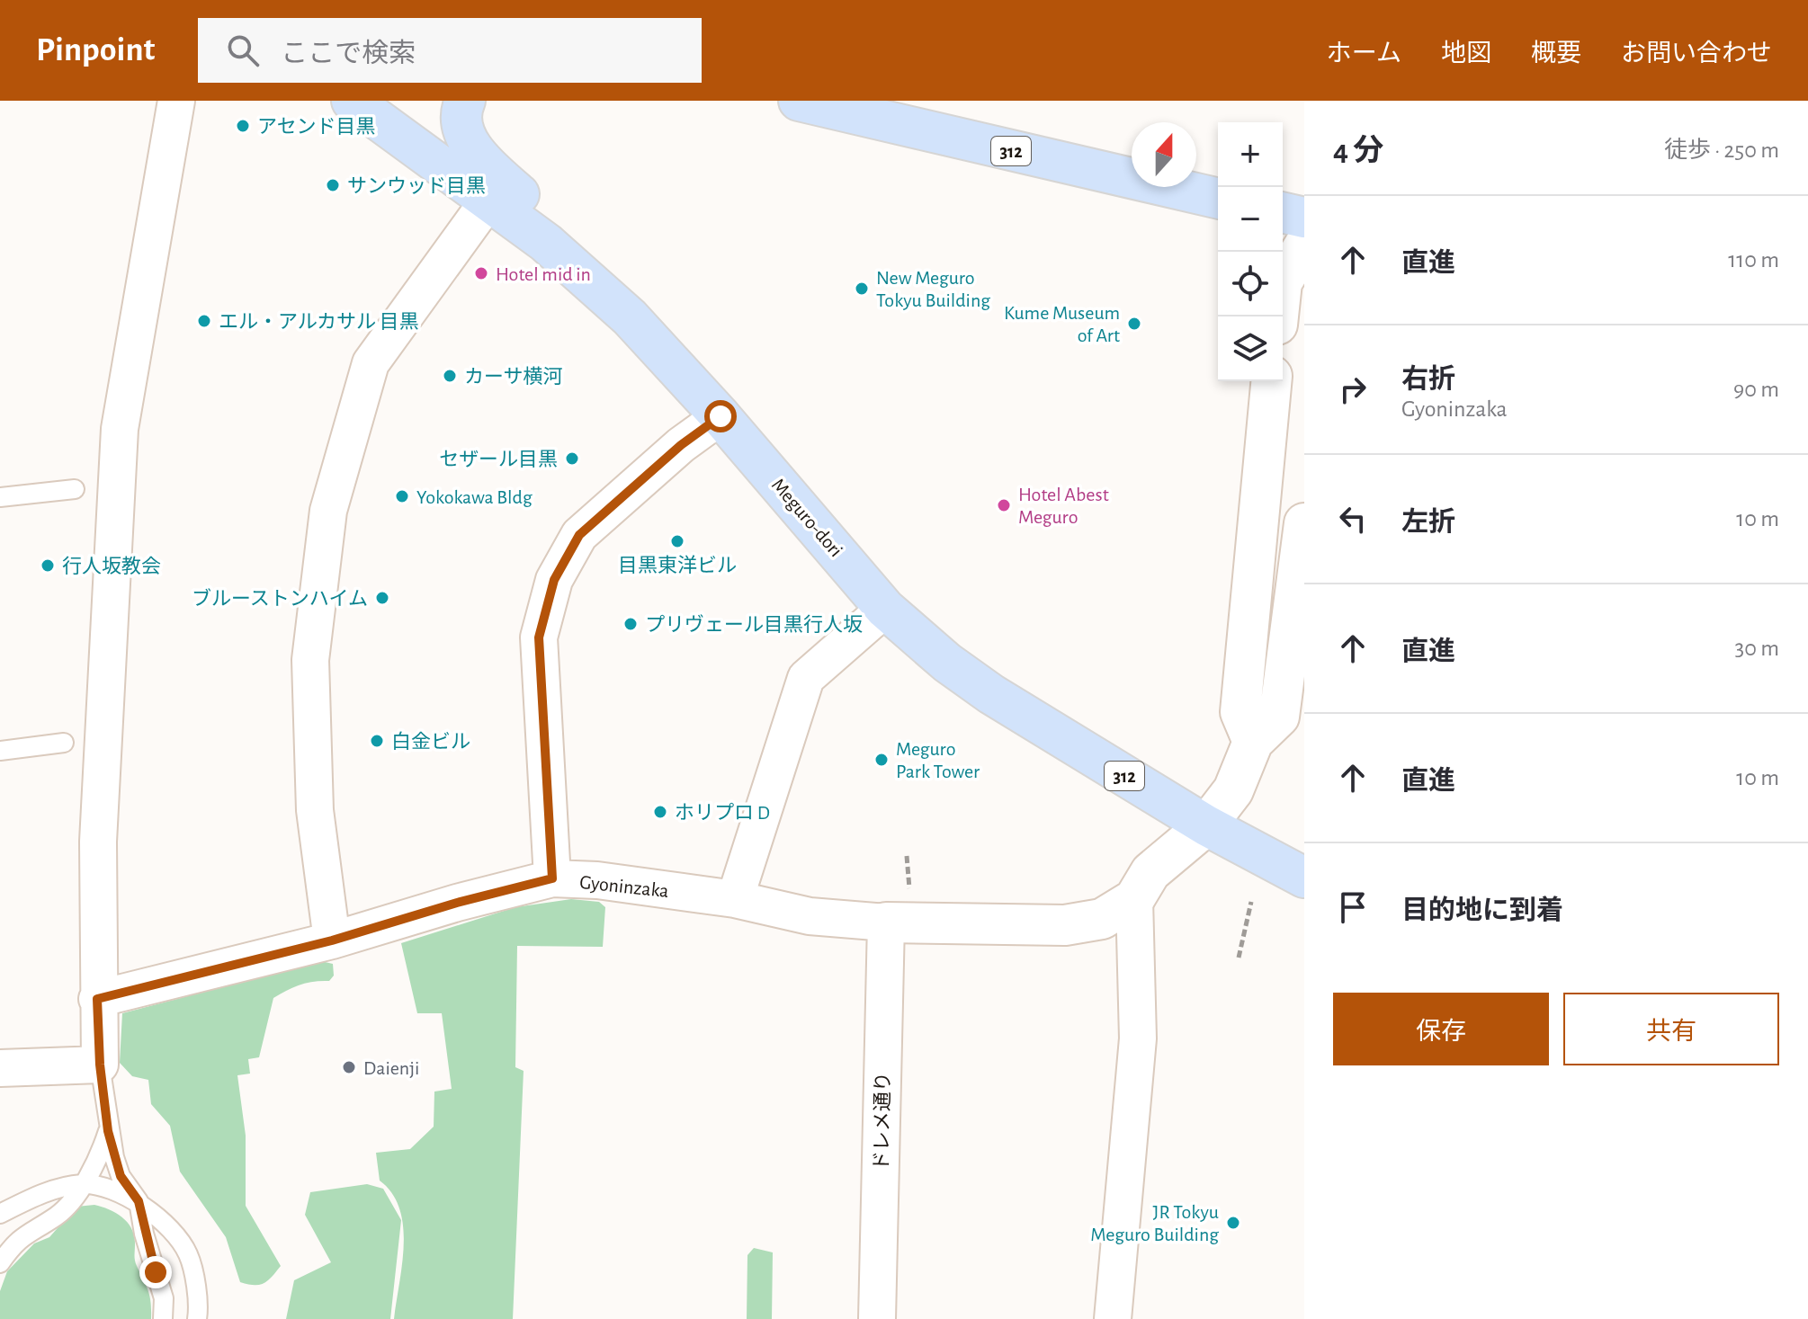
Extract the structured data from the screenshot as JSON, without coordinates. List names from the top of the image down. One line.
{"streets":{"main road":["312","Meguro-dori"],"street":["Gyoninzaka","ドレメ通り"]},"crossings":[["Gyoninzaka","ドレメ通り"]],"places":["アセンド目黒","サンウッド目黒","Hotel mid in","New Meguro Tokyu Building","エル・アルカサル 目黒","Kume Museum of Art","カーサ横河","セザール目黒","Yokokawa Bldg","Hotel Abest Meguro","目黒東洋ビル","行人坂教会","ブルーストンハイム","プリヴェール目黒行人坂","白金ビル","Meguro Park Tower","ホリプロ D","Daienji","JR Tokyu Meguro Building"],"north":"top","page":{"header":"Pinpoint","search":"ここで検索","nav":["ホーム","地図","概要","お問い合わせ"],"heading":["4 分","徒歩 · 250 m"],"map_buttons":["+","−"],"list":[["直進","110 m"],["右折","Gyoninzaka","90 m"],["左折","10 m"],["直進","30 m"],["直進","10 m"],"目的地に到着"],"buttons":["保存","共有"]}}
